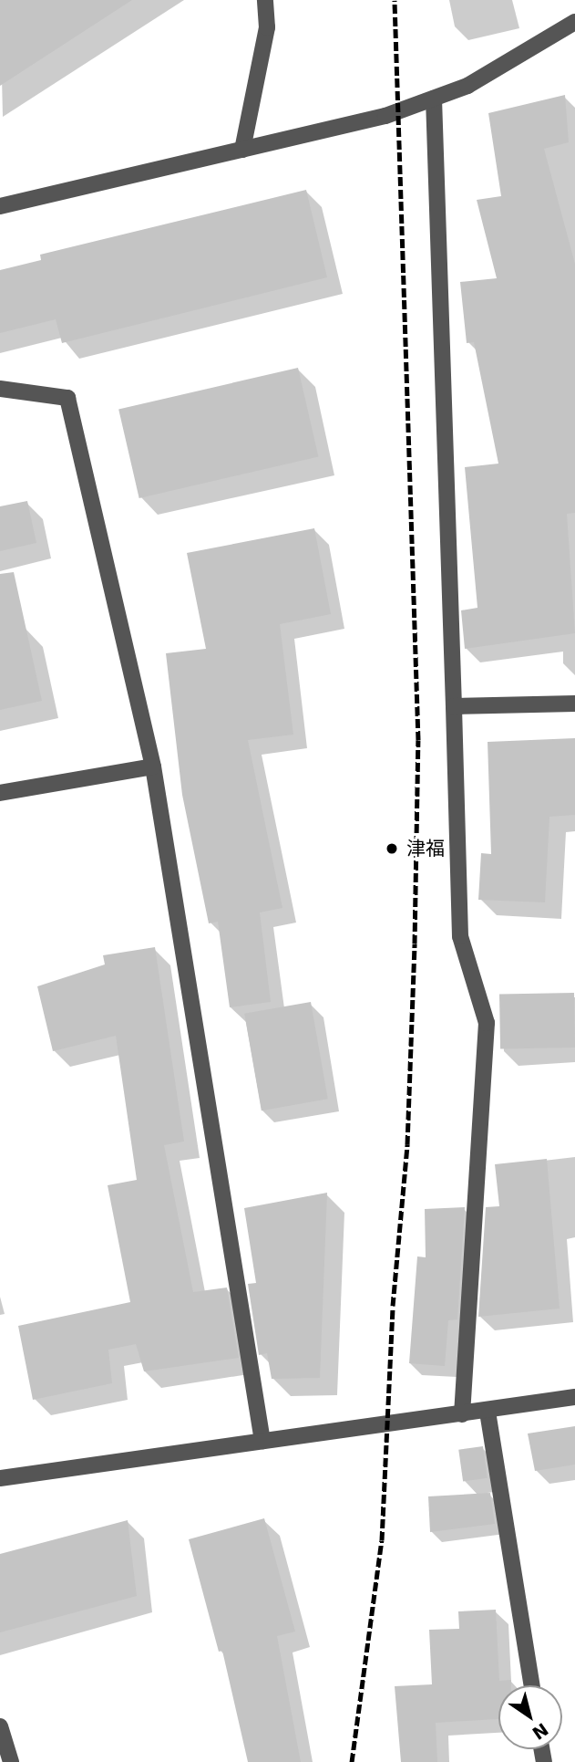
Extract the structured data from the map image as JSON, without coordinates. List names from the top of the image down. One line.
{"places":["津福"],"north":"bottom right"}
